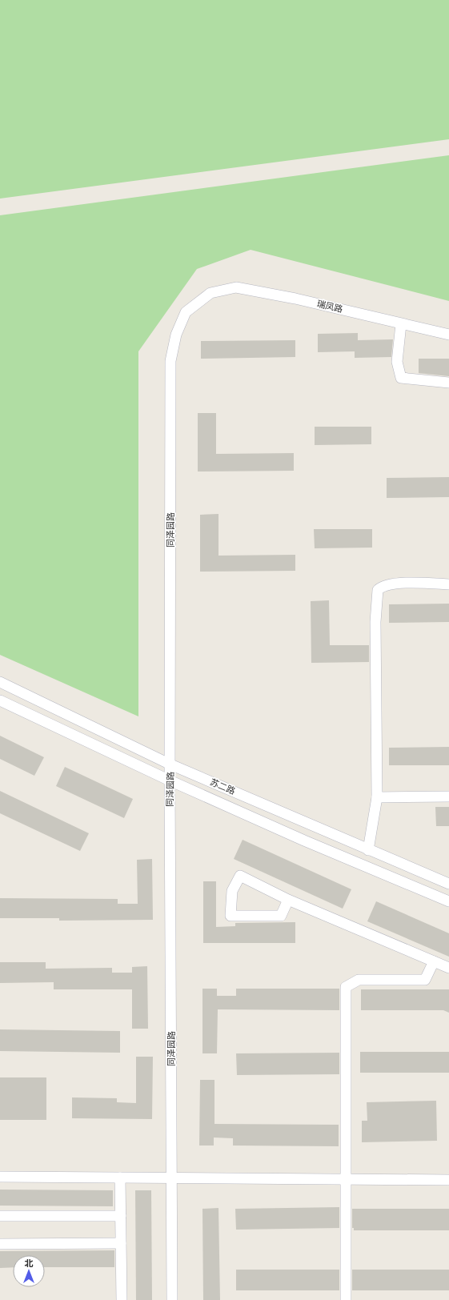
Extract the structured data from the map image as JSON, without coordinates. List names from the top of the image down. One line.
{"streets":{"street":["瑞凤路","同泽园路","苏二路"]},"crossings":[["瑞凤路","同泽园路"],["同泽园路","苏二路"]],"north":"top"}
